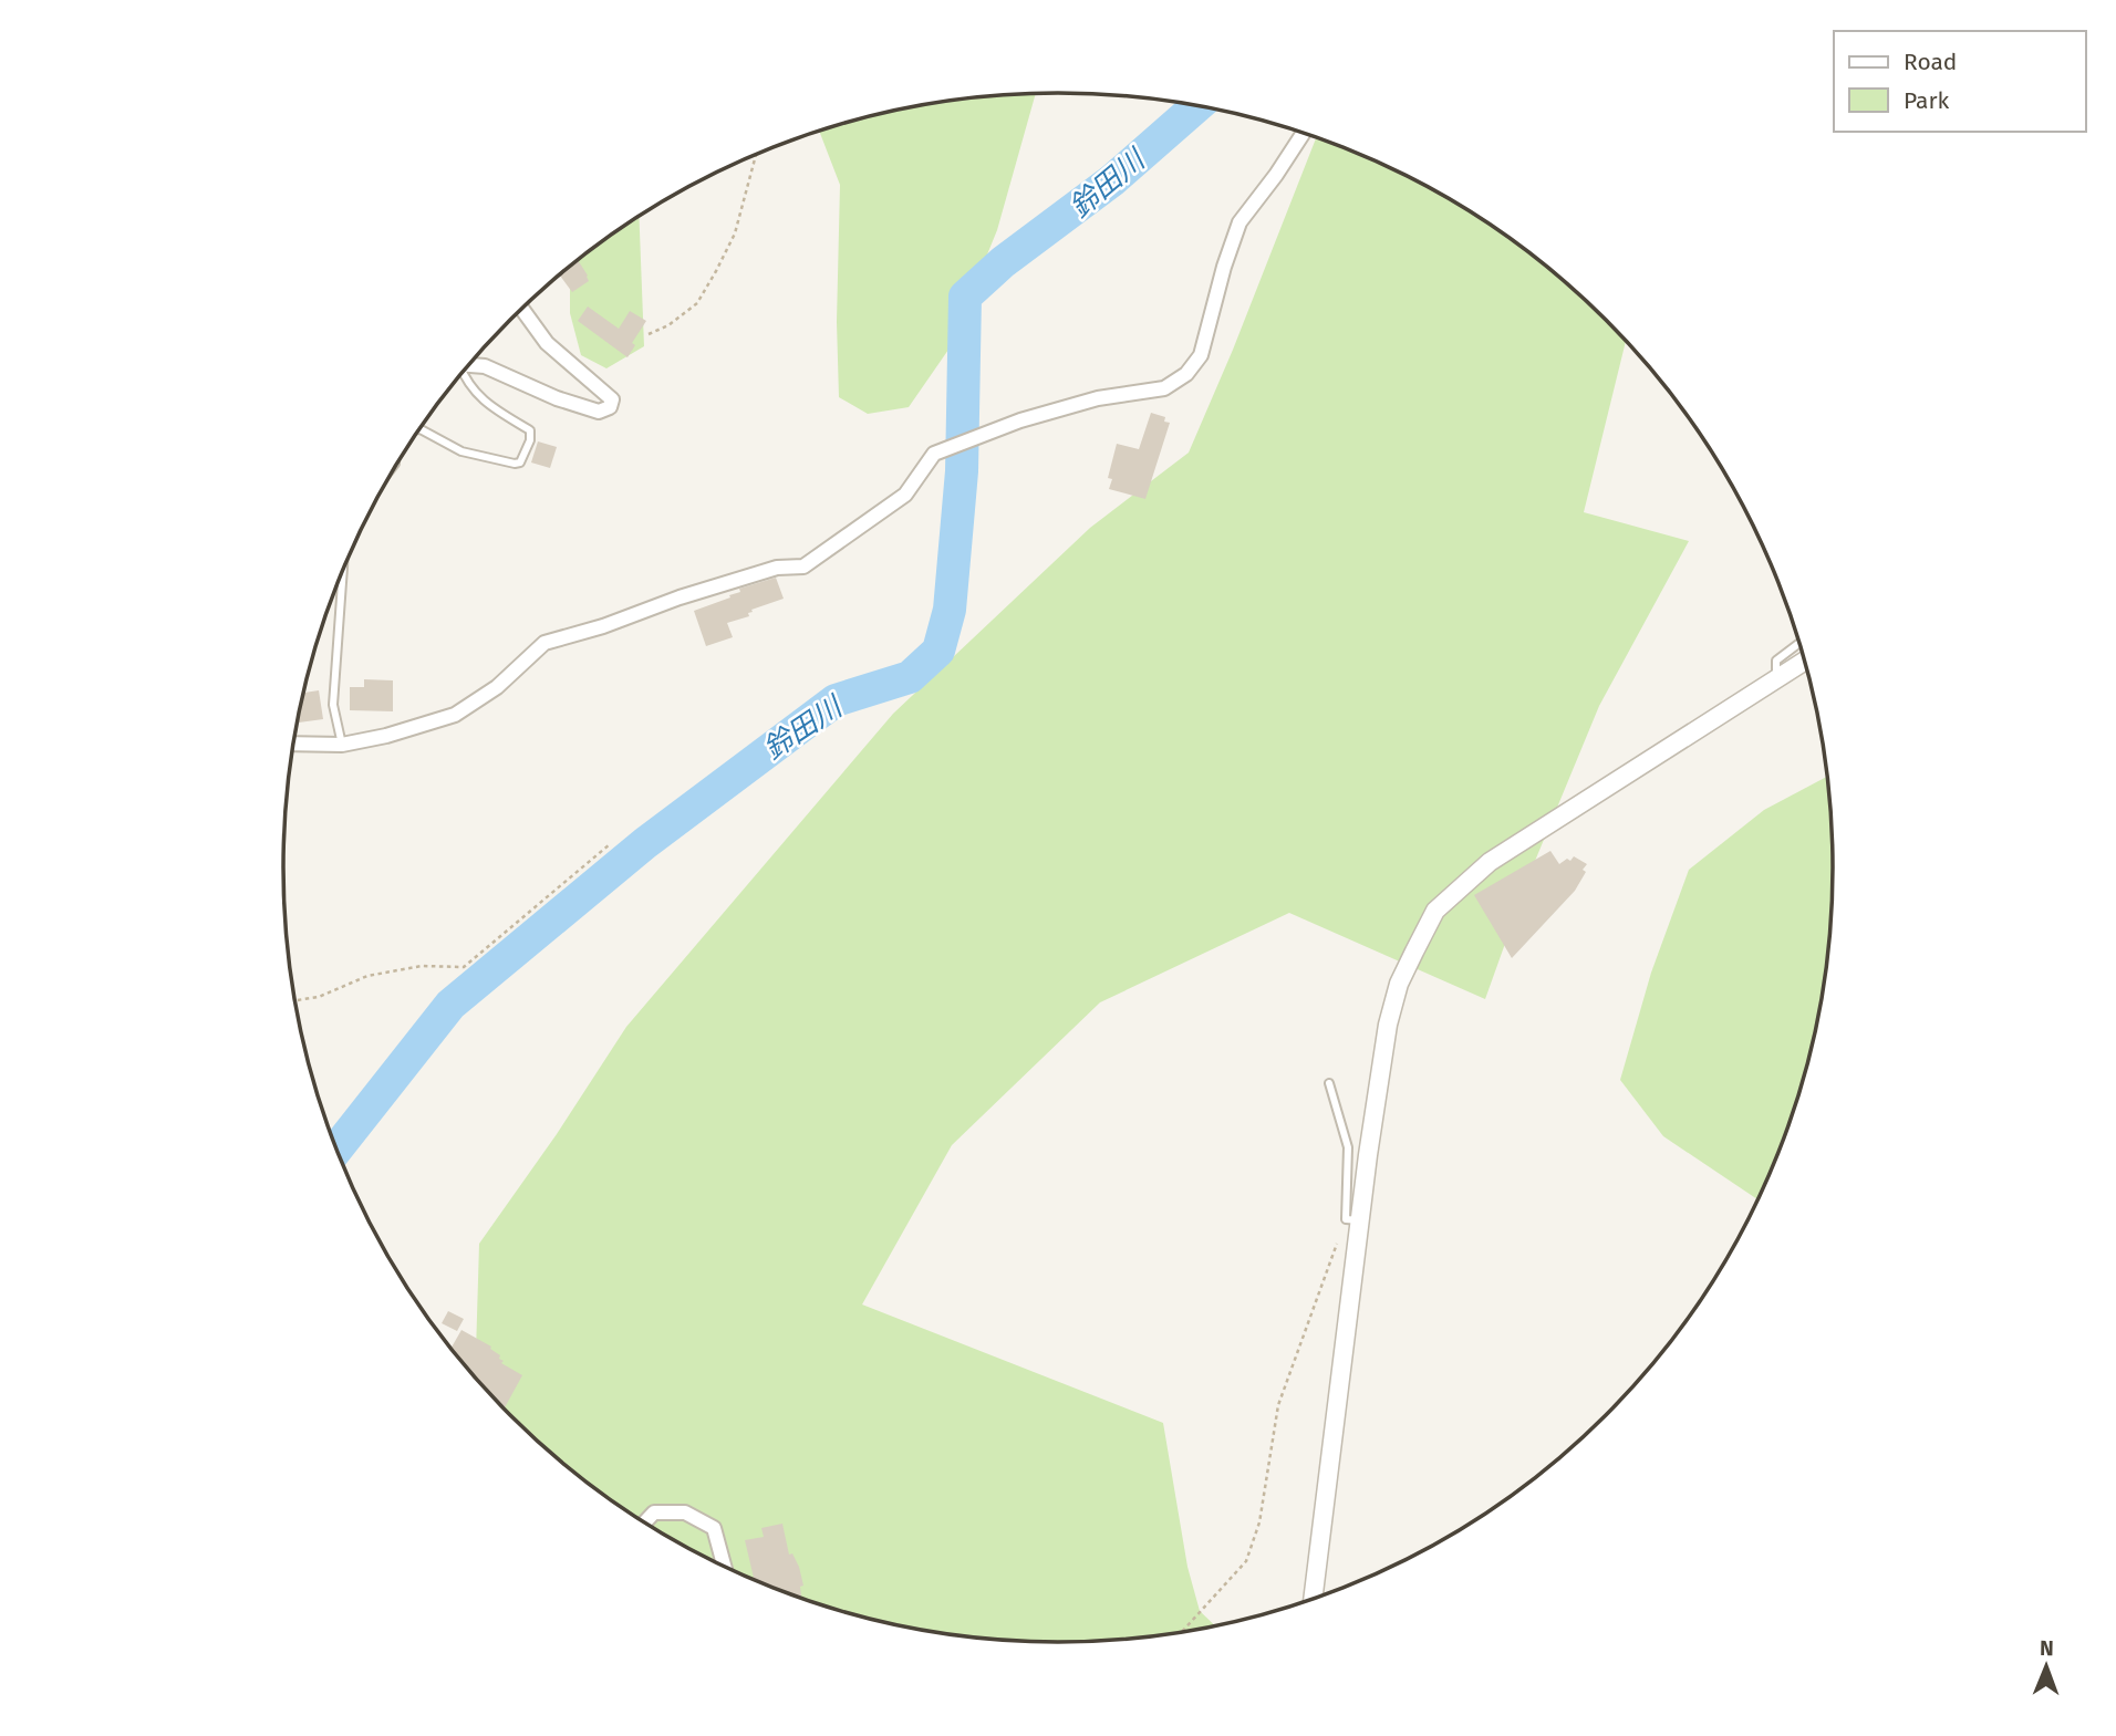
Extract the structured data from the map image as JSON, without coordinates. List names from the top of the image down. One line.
{"water":["鈴田川"],"legend":["Road","Park"],"north":"top"}
